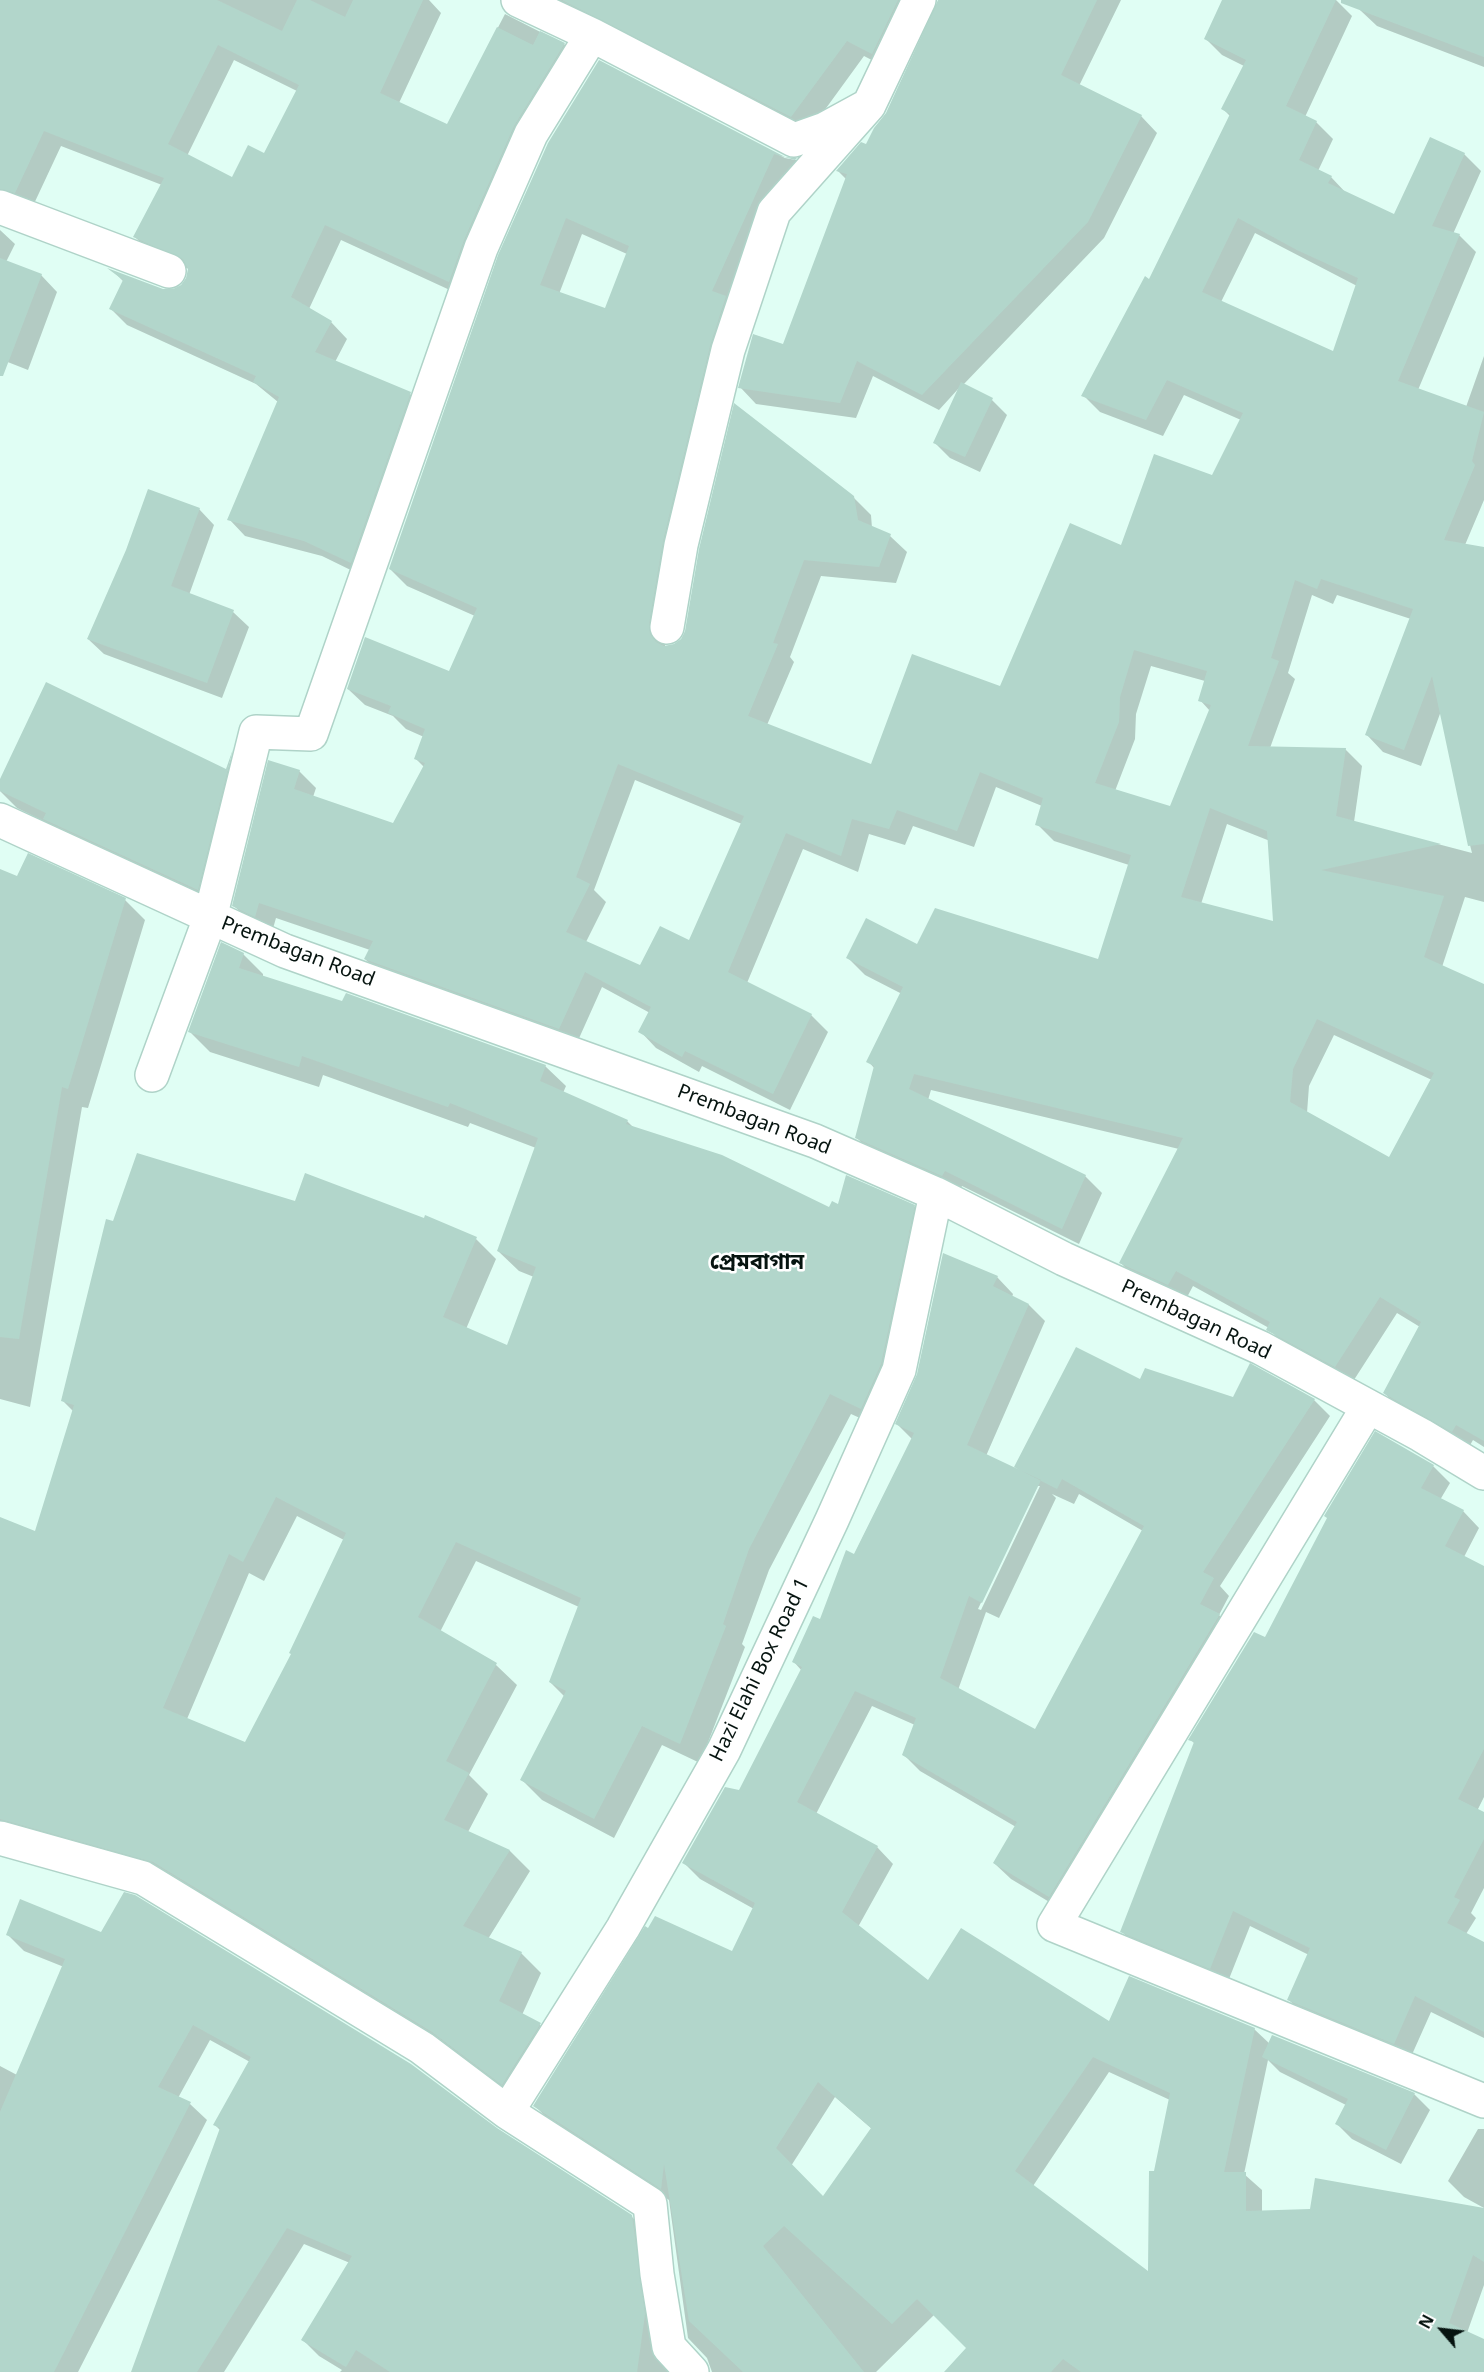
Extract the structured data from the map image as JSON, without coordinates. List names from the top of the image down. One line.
{"streets":{"street":["Prembagan Road","Hazi Elahi Box Road 1"]},"crossings":[["Prembagan Road","Hazi Elahi Box Road 1"]],"districts":["প্রেমবাগান"],"north":"top left"}
